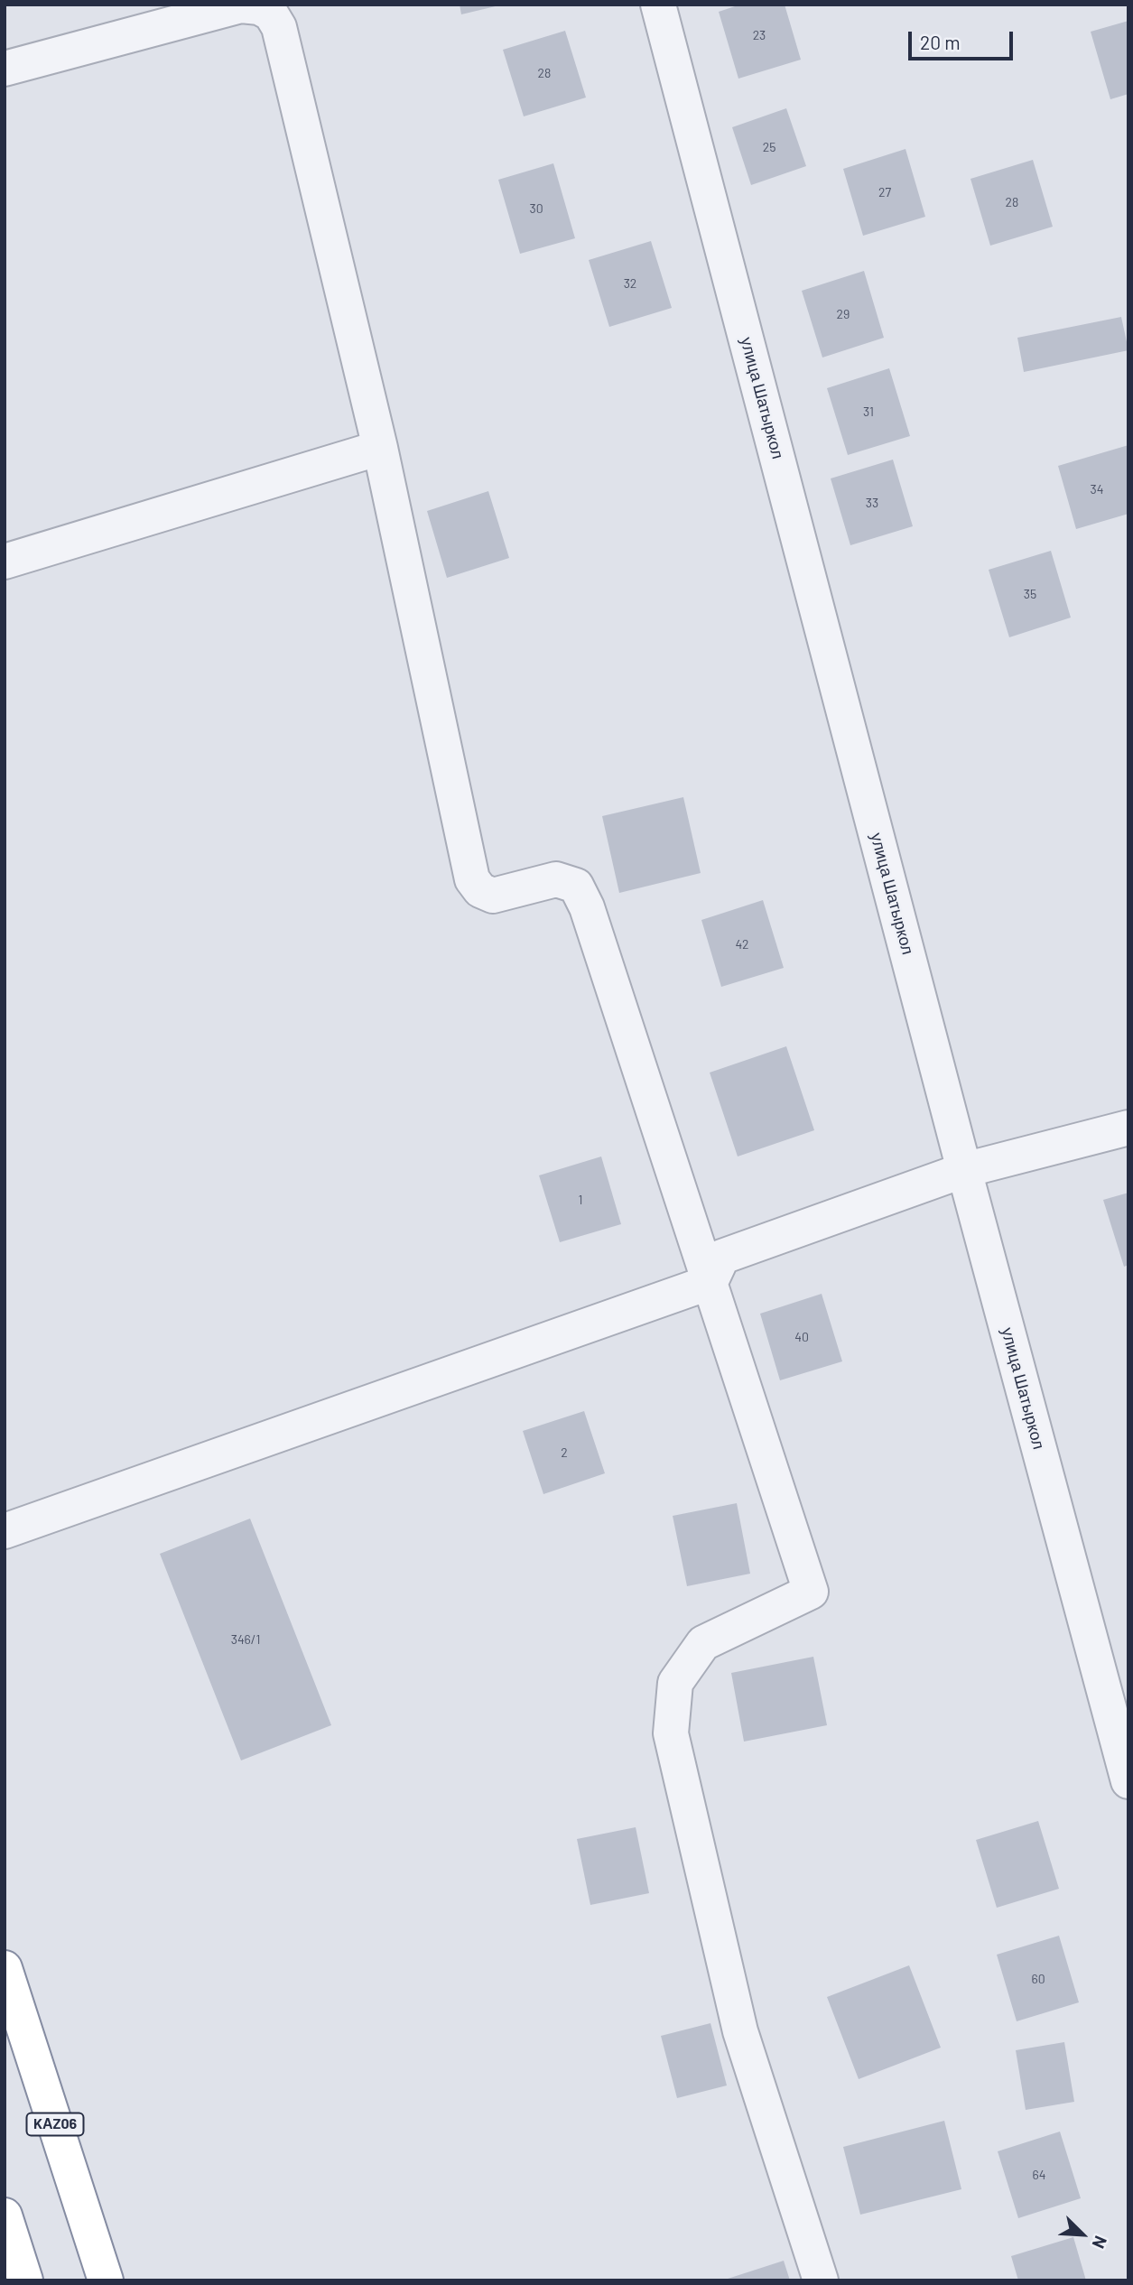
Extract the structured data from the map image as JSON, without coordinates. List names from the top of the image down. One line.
{"streets":{"highway":["KАZ06"],"street":["улица Шатыркол"]},"house_numbers":["23","28","25","27","28","30","32","29","31","34","33","35","42","1","40","2","346/1","60","64"],"scale_bar":"20 m","north":"bottom right"}
